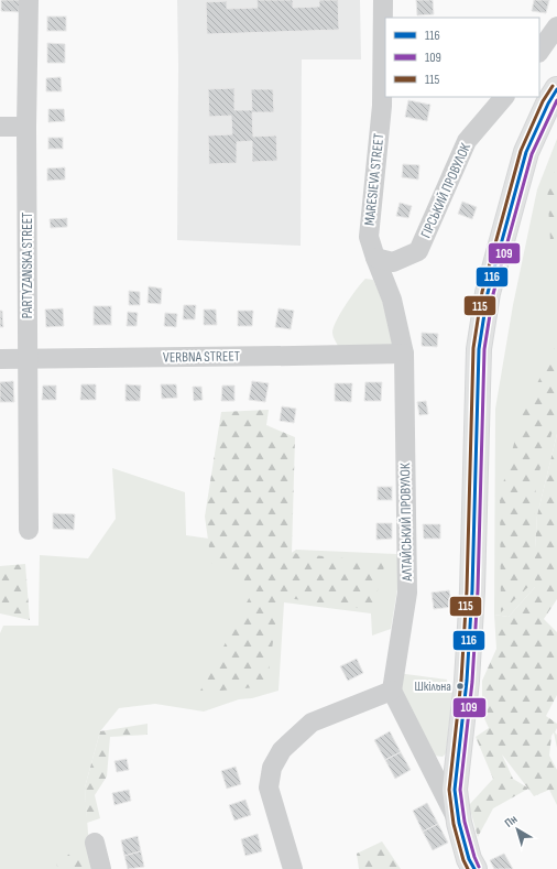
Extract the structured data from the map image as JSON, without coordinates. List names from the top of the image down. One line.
{"streets":{"street":["MARESIEVA STREET","ГІРСЬКИЙ ПРОВУЛОК","PARTYZANSKA STREET","VERBNA STREET","АЛТАЙСЬКИЙ ПРОВУЛОК"]},"crossings":[["MARESIEVA STREET","ГІРСЬКИЙ ПРОВУЛОК"],["MARESIEVA STREET","VERBNA STREET"],["MARESIEVA STREET","АЛТАЙСЬКИЙ ПРОВУЛОК"],["PARTYZANSKA STREET","VERBNA STREET"],["VERBNA STREET","АЛТАЙСЬКИЙ ПРОВУЛОК"]],"places":["Шкільна"],"lines":["transit line 115","transit line 116","transit line 109"],"legend":["116","109","115"],"north":"top left"}
